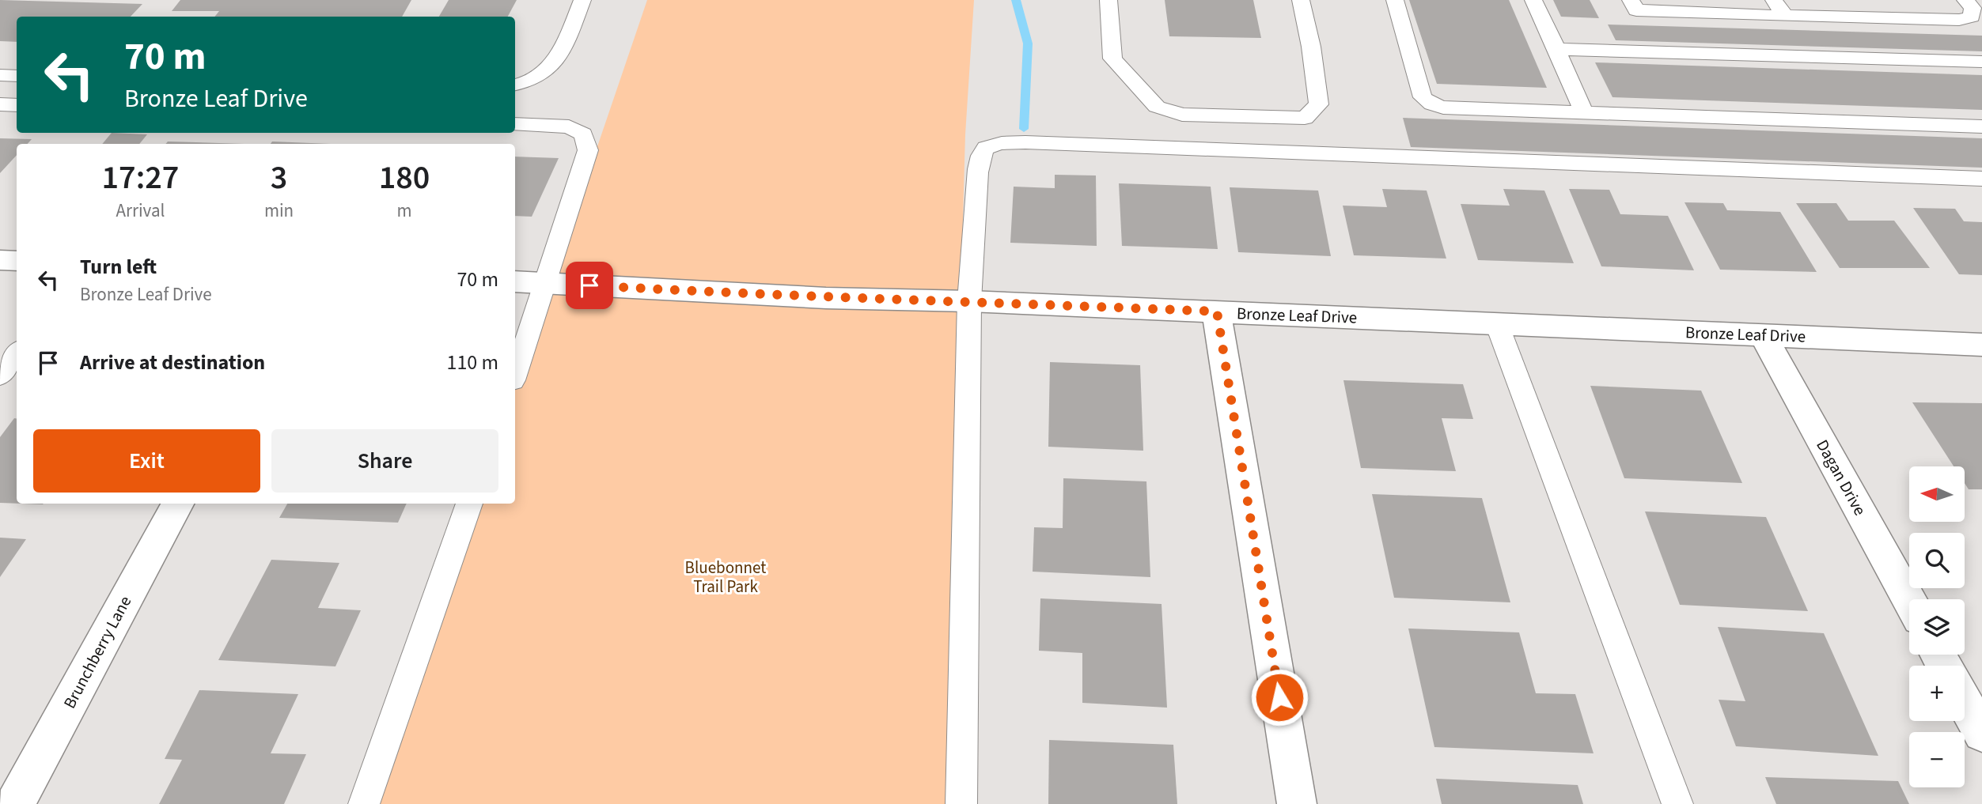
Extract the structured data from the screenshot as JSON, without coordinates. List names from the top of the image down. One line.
{"streets":{"street":["Bronze Leaf Drive","Dagan Drive","Brunchberry Lane"]},"crossings":[["Bronze Leaf Drive","Dagan Drive"]],"parks":["Bluebonnet Trail Park"],"north":"left","page":{"turn":["70 m","Bronze Leaf Drive"],"eta":["17:27","Arrival","3","min","180","m"],"list":[{"name":"Turn left","note":"Bronze Leaf Drive","value":"70 m"},{"name":"Arrive at destination","value":"110 m"}],"buttons":["Exit","Share"],"map_buttons":["+","−"]}}
